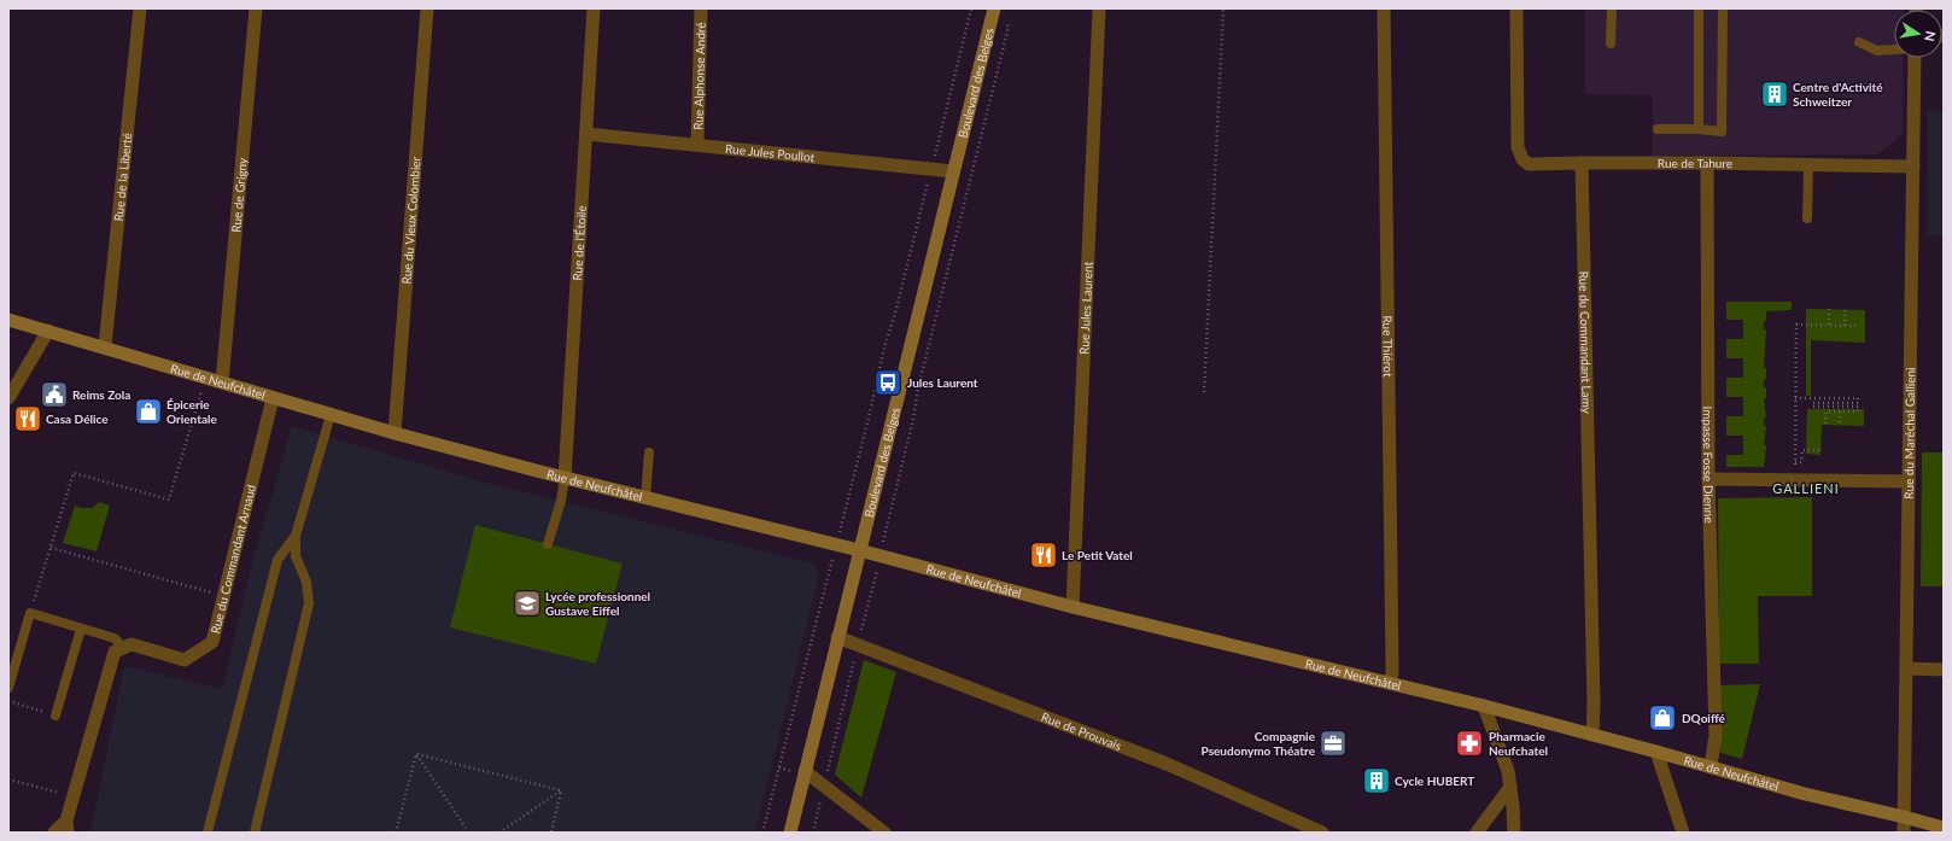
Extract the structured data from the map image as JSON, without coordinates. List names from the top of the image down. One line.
{"streets":{"main road":["Boulevard des Belges","Rue de Neufchâtel"],"street":["Rue Alphonse André","Rue Jules Poullot","Rue de Tahure","Rue de la Liberté","Rue de Grigny","Rue du Vieux Colombier","Rue de l'Étoile","Rue Jules Laurent","Rue du Commandant Lamy","Rue Thiérot","Rue du Maréchal Gallieni","Impasse Fosse Dienne","Rue du Commandant Arnaud","Rue de Prouvais"]},"crossings":[["Rue Alphonse André","Rue Jules Poullot"],["Boulevard des Belges","Rue Jules Poullot"],["Boulevard des Belges","Rue de Neufchâtel"],["Boulevard des Belges","Rue de Prouvais"],["Rue Jules Poullot","Rue de l'Étoile"],["Rue de Tahure","Rue du Commandant Lamy"],["Rue de Tahure","Rue du Maréchal Gallieni"],["Rue de Tahure","Impasse Fosse Dienne"],["Rue de la Liberté","Rue de Neufchâtel"],["Rue de Grigny","Rue de Neufchâtel"],["Rue du Vieux Colombier","Rue de Neufchâtel"],["Rue de l'Étoile","Rue de Neufchâtel"],["Rue Jules Laurent","Rue de Neufchâtel"],["Rue du Commandant Lamy","Rue de Neufchâtel"],["Rue Thiérot","Rue de Neufchâtel"],["Rue de Neufchâtel","Rue du Maréchal Gallieni"],["Rue de Neufchâtel","Impasse Fosse Dienne"],["Rue de Neufchâtel","Rue du Commandant Arnaud"]],"districts":["GALLIENI"],"places":{"building":["Centre d'Activité Schweitzer","Cycle HUBERT"],"bus stop":["Jules Laurent"],"public building":["Reims Zola"],"shop":["Épicerie Orientale","DQoiffé"],"restaurant":["Casa Délice","Le Petit Vatel"],"school or university":["Lycée professionnel Gustave Eiffel"],"office":["Compagnie Pseudonymo Théatre"],"pharmacy":["Pharmacie Neufchatel"]},"north":"right"}
